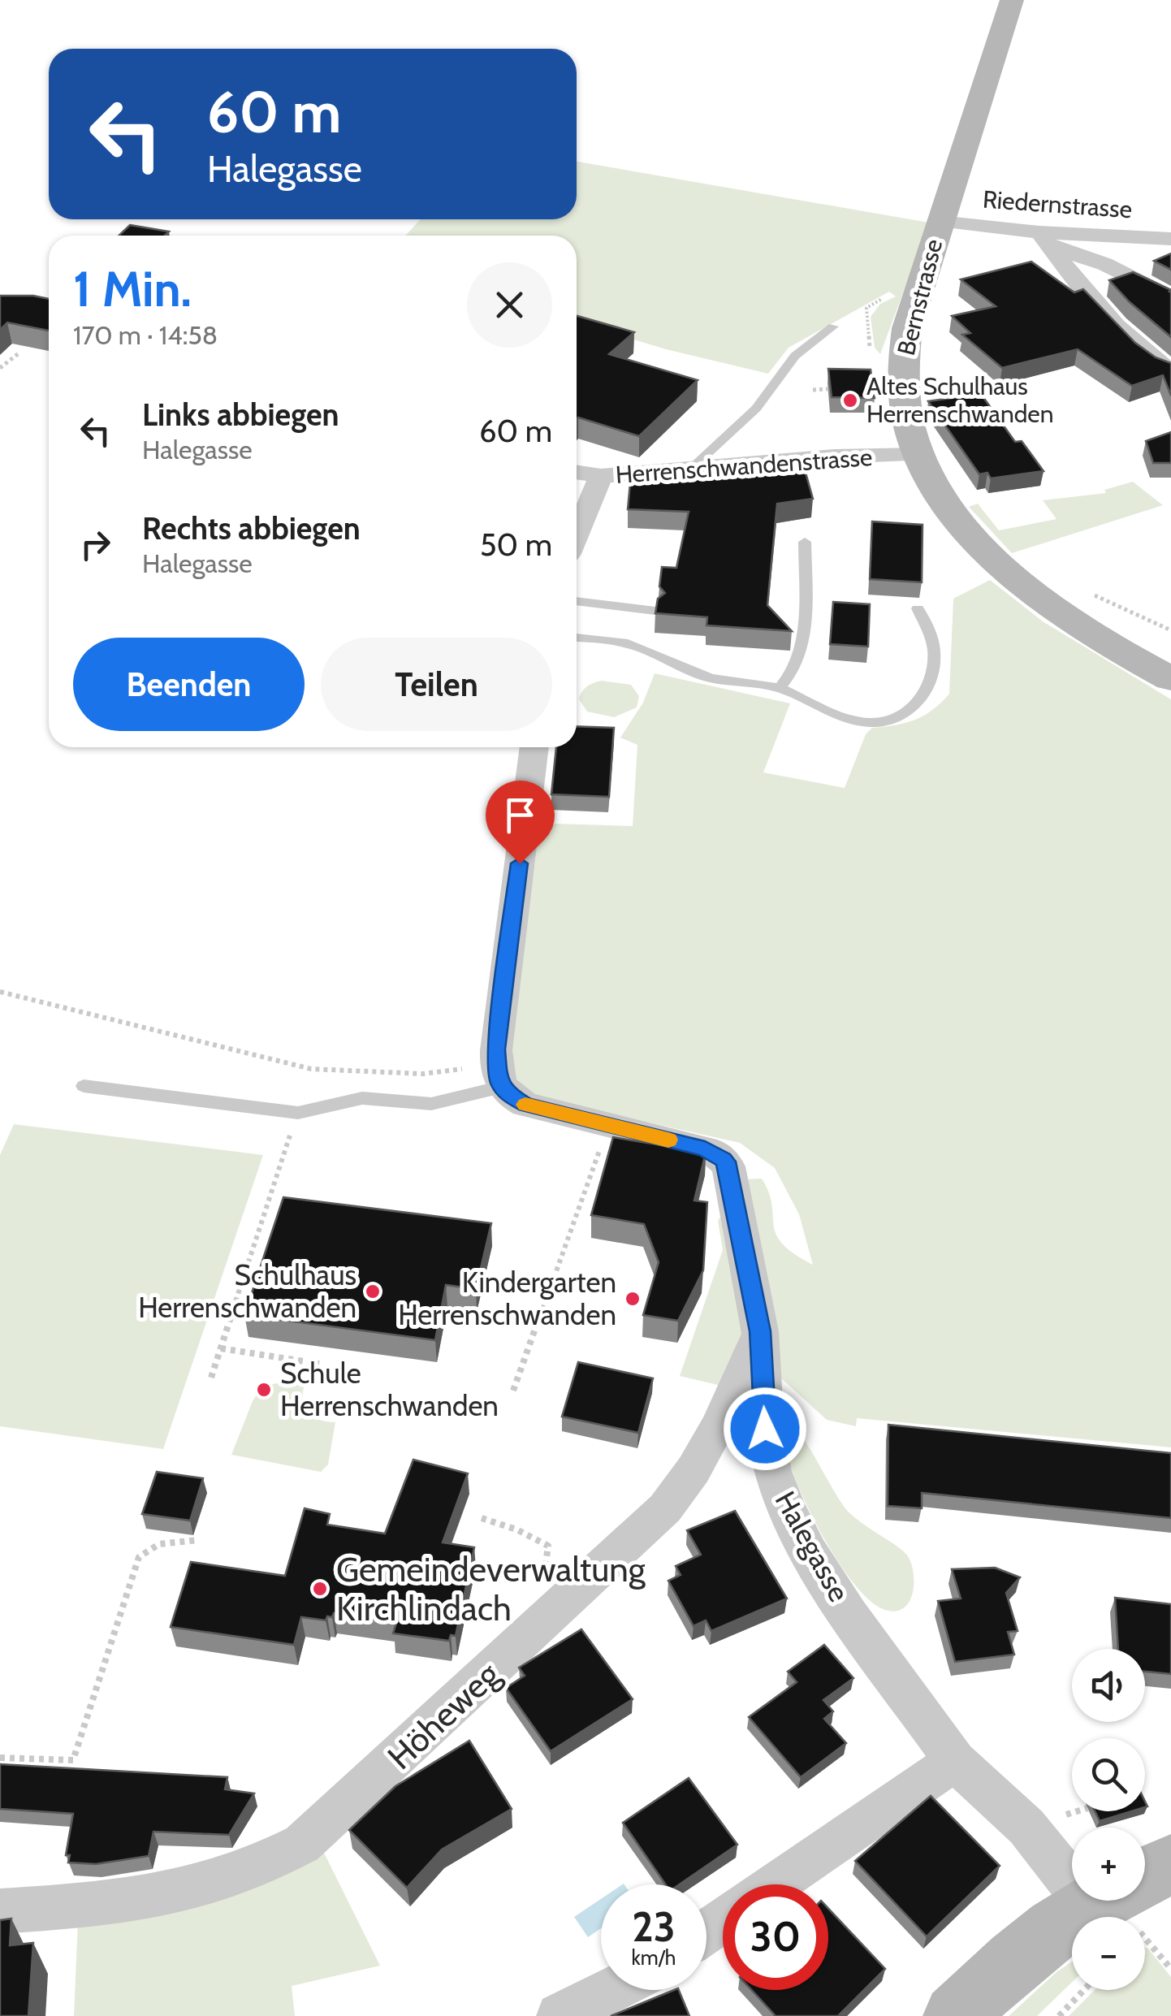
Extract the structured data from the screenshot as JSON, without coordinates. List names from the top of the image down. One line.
{"streets":{"main road":["Bernstrasse"],"street":["Riedernstrasse","Herrenschwandenstrasse","Halegasse","Höheweg"]},"crossings":[["Riedernstrasse","Bernstrasse"],["Bernstrasse","Herrenschwandenstrasse"],["Halegasse","Höheweg"]],"places":["Altes Schulhaus Herrenschwanden","Schulhaus Herrenschwanden","Kindergarten Herrenschwanden","Schule Herrenschwanden","Gemeindeverwaltung Kirchlindach"],"page":{"turn":["60 m","Halegasse"],"heading":["1 Min.","170 m · 14:58"],"list":[{"name":"Links abbiegen","note":"Halegasse","value":"60 m"},{"name":"Rechts abbiegen","note":"Halegasse","value":"50 m"}],"buttons":["Beenden","Teilen"],"map_buttons":["+","−"],"speed":"23 km/h","limit":"30"}}
